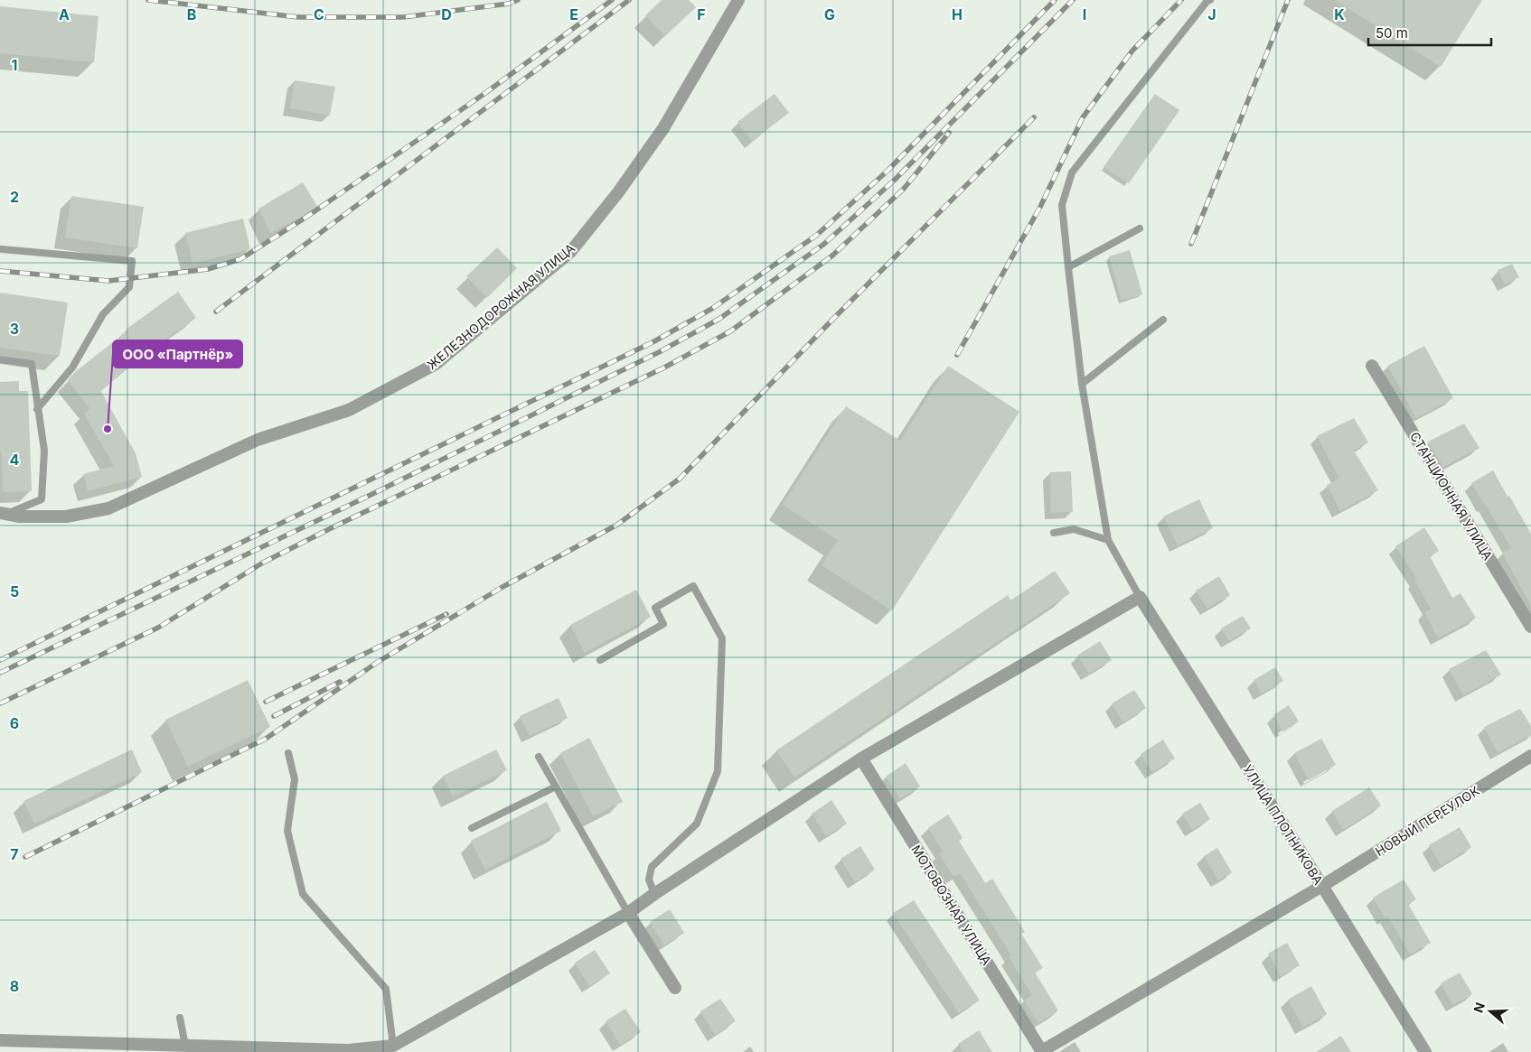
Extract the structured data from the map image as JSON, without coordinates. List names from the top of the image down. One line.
{"streets":{"street":["ЖЕЛЕЗНОДОРОЖНАЯ УЛИЦА","СТАНЦИОННАЯ УЛИЦА","НОВЫЙ ПЕРЕУЛОК","УЛИЦА ПЛОТНИКОВА","МОТОВОЗНАЯ УЛИЦА"]},"crossings":[["НОВЫЙ ПЕРЕУЛОК","УЛИЦА ПЛОТНИКОВА"],["НОВЫЙ ПЕРЕУЛОК","МОТОВОЗНАЯ УЛИЦА"]],"places":["ООО «Партнёр»"],"scale_bar":"50 m","north":"left","grid":{"columns":["A","B","C","D","E","F","G","H","I","J","K"],"rows":["1","2","3","4","5","6","7","8"]}}
